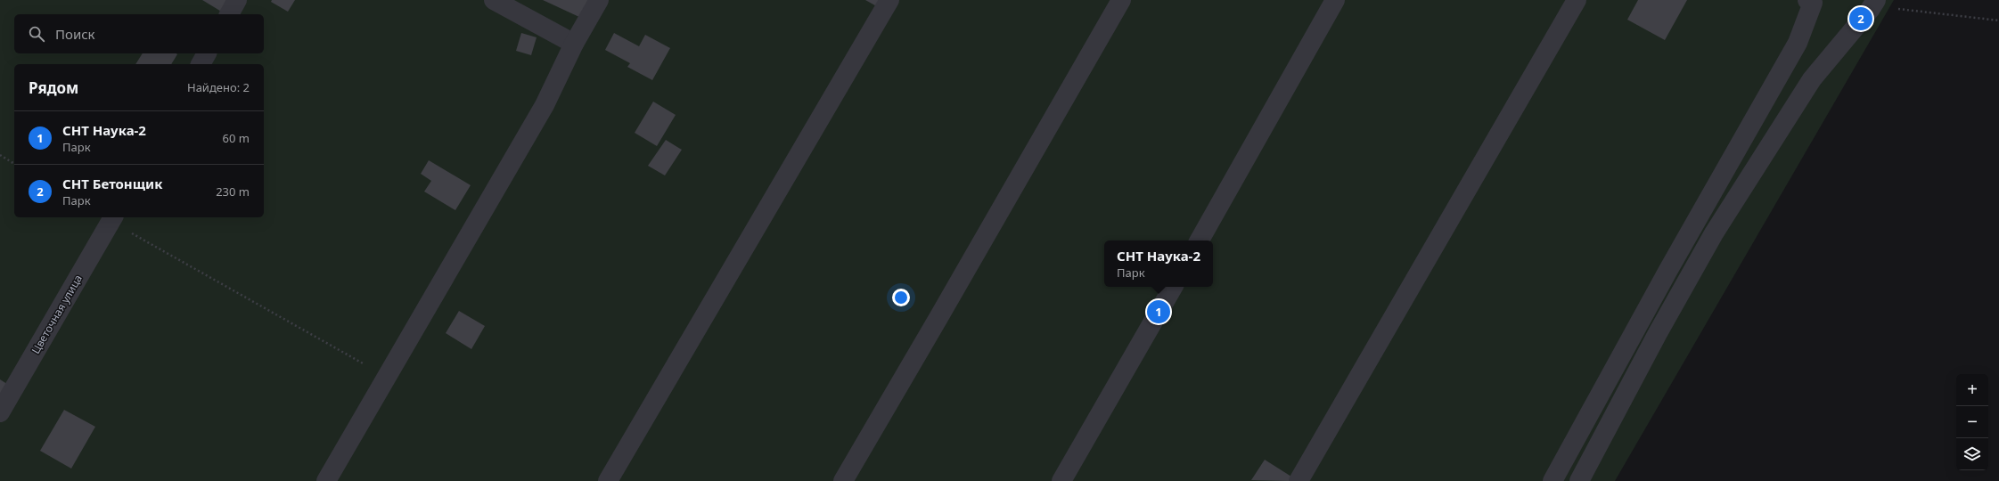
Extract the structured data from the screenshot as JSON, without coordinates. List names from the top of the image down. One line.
{"streets":{"street":["Цветочная улица"]},"page":{"pins":["2","1"],"search":"Поиск","heading":["Рядом","Найдено: 2"],"list":[{"mark":"1","name":"СНТ Наука-2","note":"Парк","value":"60 m"},{"mark":"2","name":"СНТ Бетонщик","note":"Парк","value":"230 m"}],"popup":["СНТ Наука-2","Парк"],"map_buttons":["+","−"]}}
